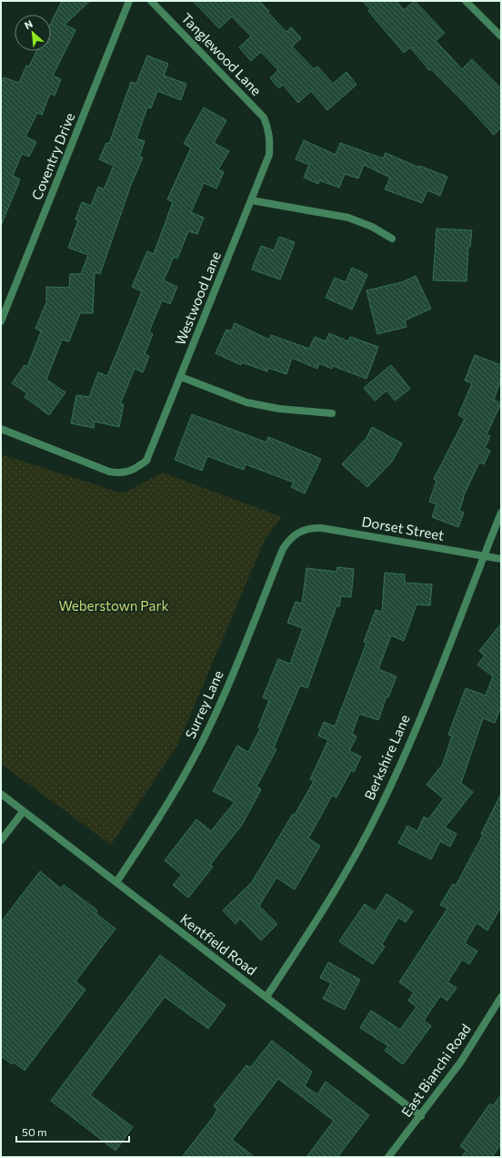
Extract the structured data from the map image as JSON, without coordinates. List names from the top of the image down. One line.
{"streets":{"street":["Tanglewood Lane","Coventry Drive","Westwood Lane","Dorset Street","Surrey Lane","Berkshire Lane","Kentfield Road","East Bianchi Road"]},"crossings":[["Tanglewood Lane","Westwood Lane"],["Dorset Street","Surrey Lane"],["Dorset Street","Berkshire Lane"],["Surrey Lane","Kentfield Road"],["Berkshire Lane","Kentfield Road"],["Kentfield Road","East Bianchi Road"]],"parks":["Weberstown Park"],"scale_bar":"50 m","north":"top left"}
